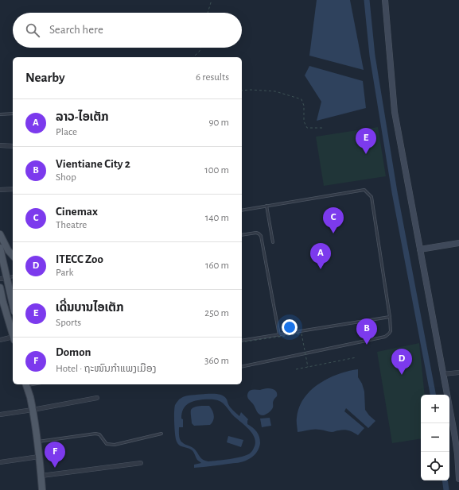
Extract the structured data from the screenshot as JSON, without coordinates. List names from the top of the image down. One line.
{"page":{"search":"Search here","heading":["Nearby","6 results"],"list":[{"mark":"A","name":"ລາວ-ໄອເຕັກ","note":"Place","value":"90 m"},{"mark":"B","name":"Vientiane City 2","note":"Shop","value":"100 m"},{"mark":"C","name":"Cinemax","note":"Theatre","value":"140 m"},{"mark":"D","name":"ITECC Zoo","note":"Park","value":"160 m"},{"mark":"E","name":"ເດີ່ນບານໄອເຕັກ","note":"Sports","value":"250 m"},{"mark":"F","name":"Domon","note":"Hotel · ຖະໜົນກຳແພງເມືອງ","value":"360 m"}],"pins":["E","C","A","B","D","F"],"map_buttons":["+","−"]}}
